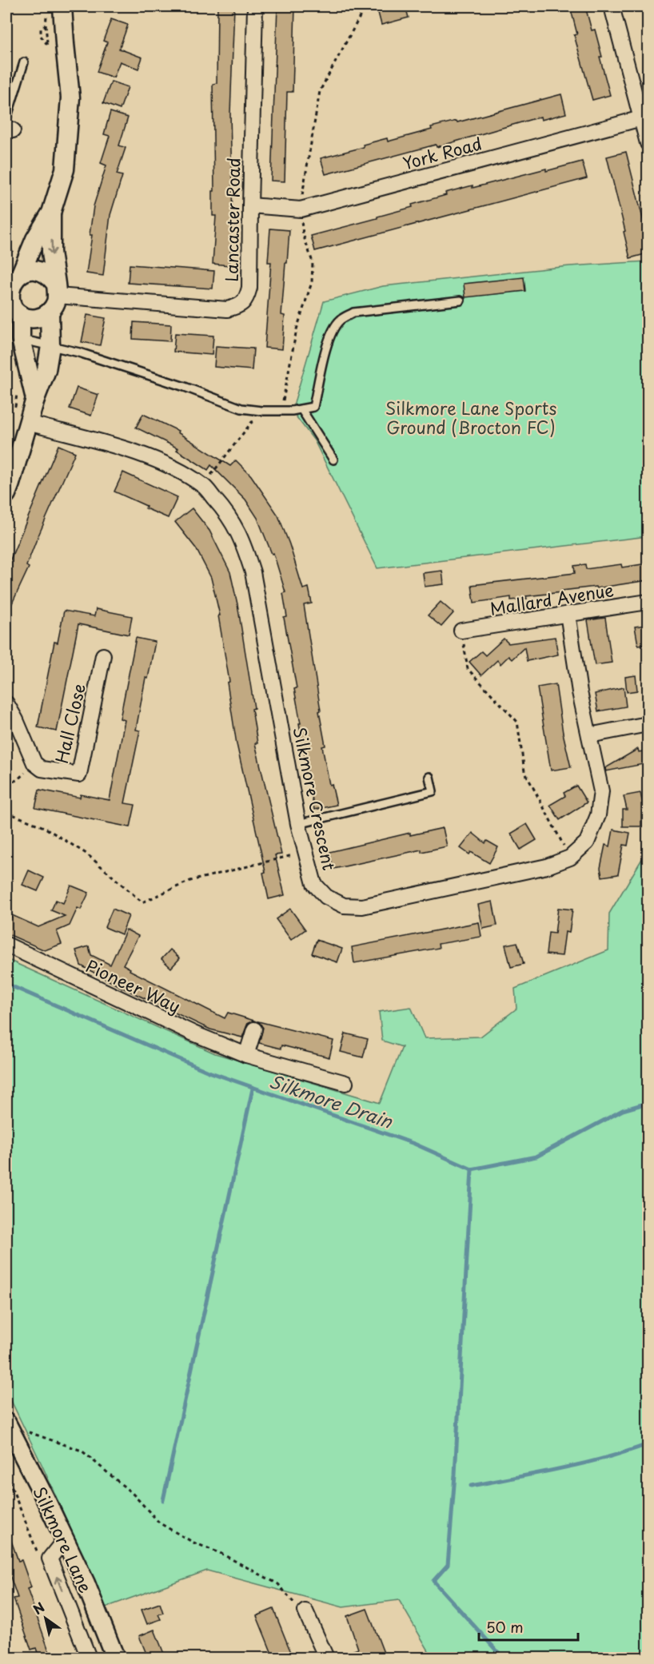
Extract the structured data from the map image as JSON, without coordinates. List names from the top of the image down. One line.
{"streets":{"street":["York Road","Lancaster Road","Mallard Avenue","Hall Close","Silkmore Crescent","Pioneer Way","Silkmore Lane"]},"crossings":[["York Road","Lancaster Road"],["Mallard Avenue","Silkmore Crescent"]],"water":["Silkmore Drain"],"parks":["Silkmore Lane Sports Ground (Brocton FC)"],"scale_bar":"50 m","north":"top left"}
